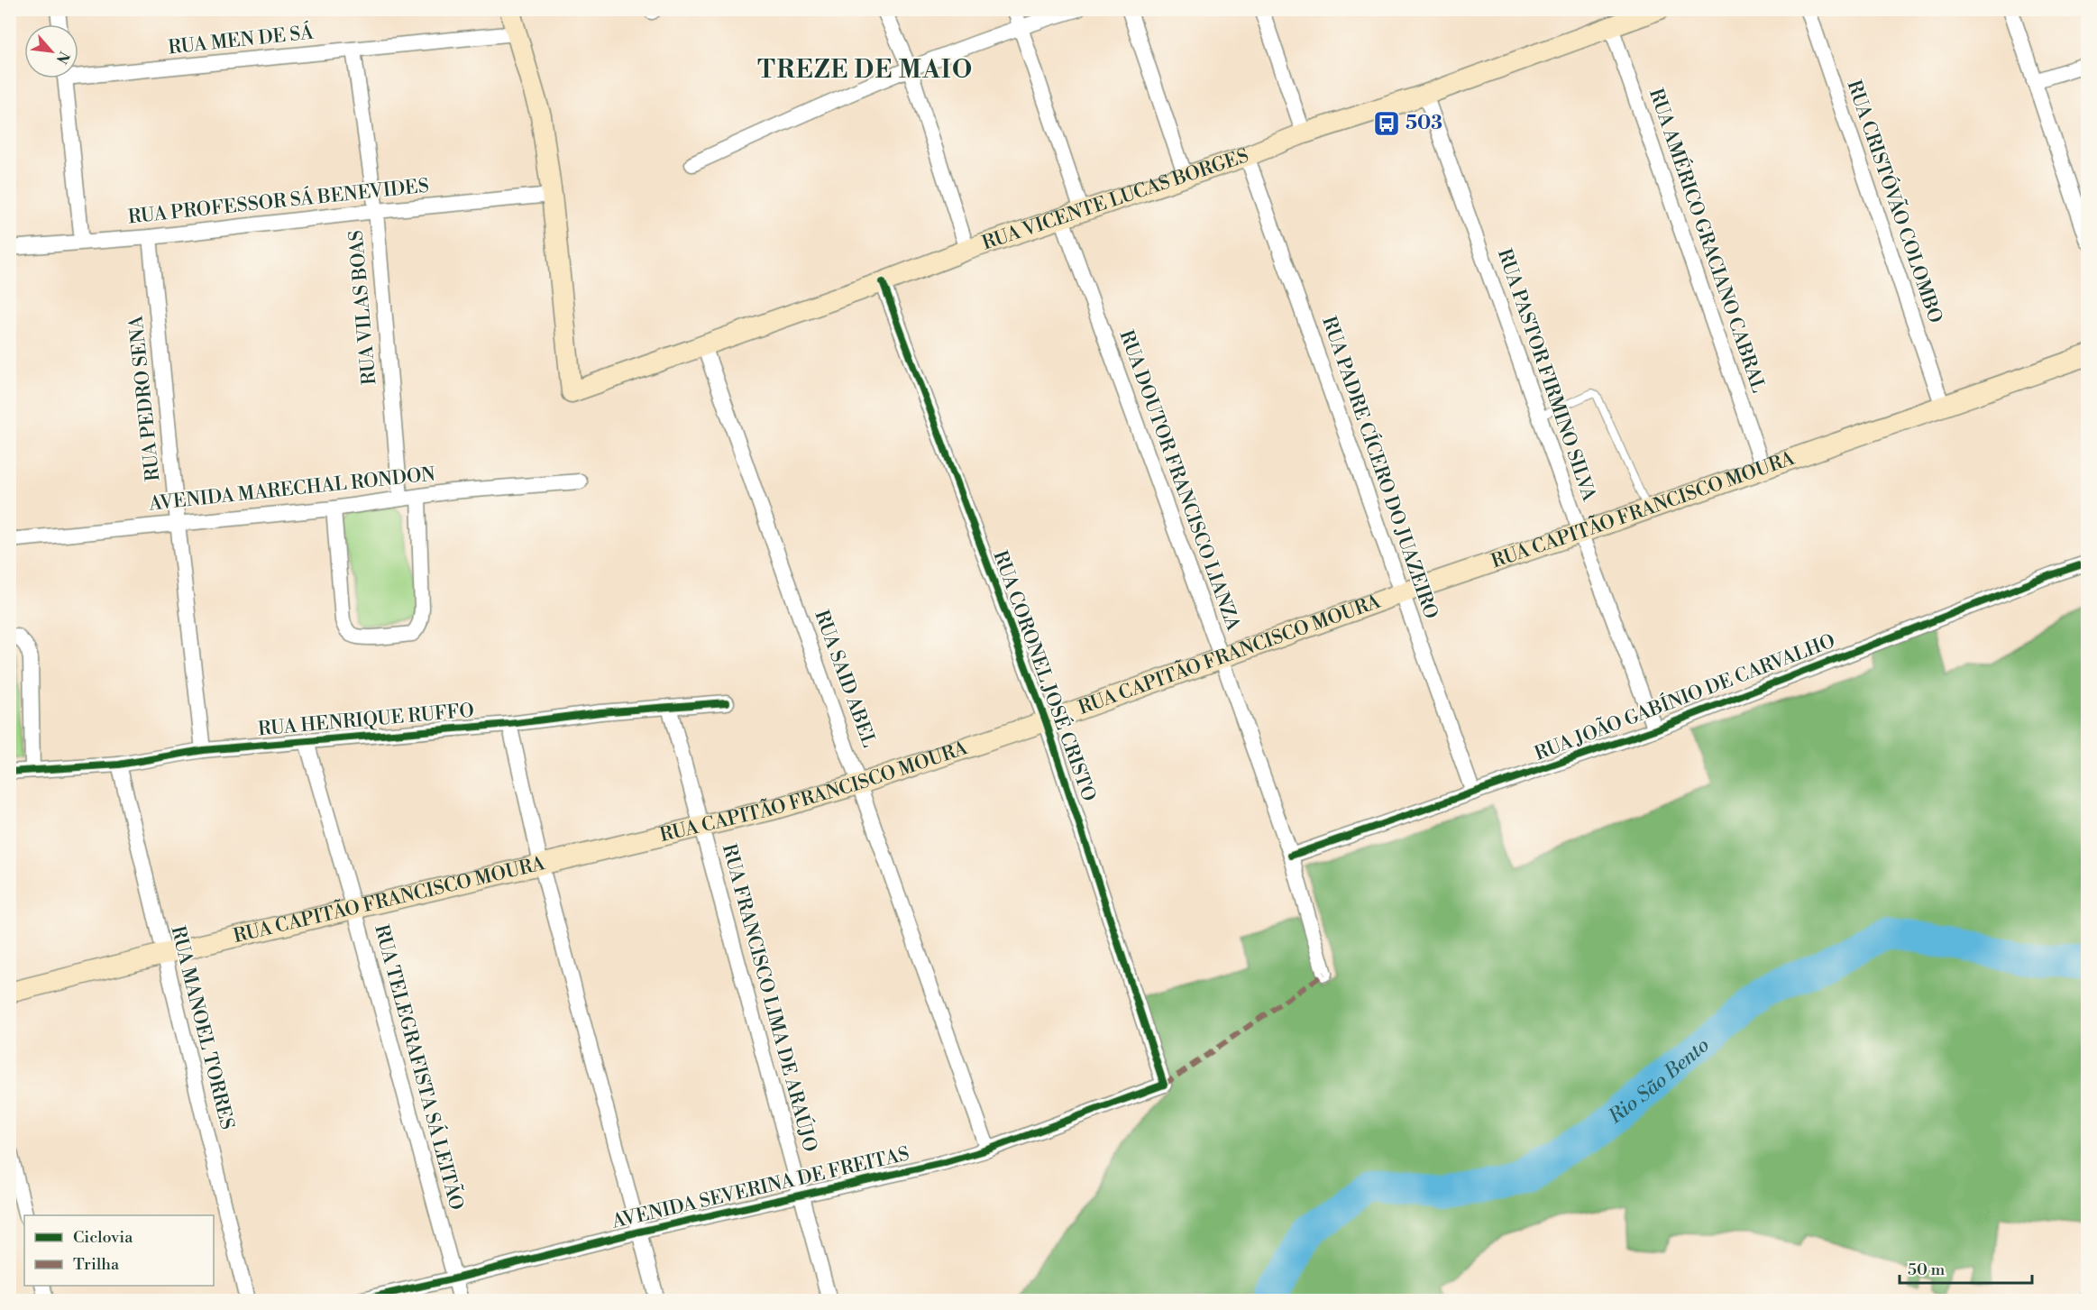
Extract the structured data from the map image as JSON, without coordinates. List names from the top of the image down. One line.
{"streets":{"main road":["RUA VICENTE LUCAS BORGES","RUA CAPITÃO FRANCISCO MOURA"],"street":["RUA MEN DE SÁ","RUA PROFESSOR SÁ BENEVIDES","RUA CRISTÓVÃO COLOMBO","RUA AMÉRICO GRACIANO CABRAL","RUA VILAS BOAS","RUA PASTOR FIRMINO SILVA","RUA PEDRO SENA","RUA PADRE CÍCERO DO JUAZEIRO","RUA DOUTOR FRANCISCO LIANZA","AVENIDA MARECHAL RONDON","RUA CORONEL JOSÉ CRISTO","RUA SAID ABEL","RUA JOÃO GABÍNIO DE CARVALHO","RUA HENRIQUE RUFFO","RUA FRANCISCO LIMA DE ARAÚJO","RUA MANOEL TORRES","RUA TELEGRAFISTA SÁ LEITÃO","AVENIDA SEVERINA DE FREITAS"]},"crossings":[["RUA MEN DE SÁ","RUA VILAS BOAS"],["RUA VICENTE LUCAS BORGES","RUA PROFESSOR SÁ BENEVIDES"],["RUA VICENTE LUCAS BORGES","RUA AMÉRICO GRACIANO CABRAL"],["RUA VICENTE LUCAS BORGES","RUA PASTOR FIRMINO SILVA"],["RUA VICENTE LUCAS BORGES","RUA PADRE CÍCERO DO JUAZEIRO"],["RUA VICENTE LUCAS BORGES","RUA DOUTOR FRANCISCO LIANZA"],["RUA VICENTE LUCAS BORGES","RUA CORONEL JOSÉ CRISTO"],["RUA VICENTE LUCAS BORGES","RUA SAID ABEL"],["RUA PROFESSOR SÁ BENEVIDES","RUA VILAS BOAS"],["RUA PROFESSOR SÁ BENEVIDES","RUA PEDRO SENA"],["RUA CRISTÓVÃO COLOMBO","RUA CAPITÃO FRANCISCO MOURA"],["RUA AMÉRICO GRACIANO CABRAL","RUA CAPITÃO FRANCISCO MOURA"],["RUA VILAS BOAS","AVENIDA MARECHAL RONDON"],["RUA PASTOR FIRMINO SILVA","RUA CAPITÃO FRANCISCO MOURA"],["RUA PASTOR FIRMINO SILVA","RUA JOÃO GABÍNIO DE CARVALHO"],["RUA PEDRO SENA","AVENIDA MARECHAL RONDON"],["RUA PEDRO SENA","RUA HENRIQUE RUFFO"],["RUA PADRE CÍCERO DO JUAZEIRO","RUA CAPITÃO FRANCISCO MOURA"],["RUA PADRE CÍCERO DO JUAZEIRO","RUA JOÃO GABÍNIO DE CARVALHO"],["RUA DOUTOR FRANCISCO LIANZA","RUA CAPITÃO FRANCISCO MOURA"],["RUA DOUTOR FRANCISCO LIANZA","RUA JOÃO GABÍNIO DE CARVALHO"],["RUA CAPITÃO FRANCISCO MOURA","RUA CORONEL JOSÉ CRISTO"],["RUA CAPITÃO FRANCISCO MOURA","RUA SAID ABEL"],["RUA CAPITÃO FRANCISCO MOURA","RUA FRANCISCO LIMA DE ARAÚJO"],["RUA CAPITÃO FRANCISCO MOURA","RUA MANOEL TORRES"],["RUA CAPITÃO FRANCISCO MOURA","RUA TELEGRAFISTA SÁ LEITÃO"],["RUA CORONEL JOSÉ CRISTO","AVENIDA SEVERINA DE FREITAS"],["RUA SAID ABEL","AVENIDA SEVERINA DE FREITAS"],["RUA HENRIQUE RUFFO","RUA FRANCISCO LIMA DE ARAÚJO"],["RUA HENRIQUE RUFFO","RUA MANOEL TORRES"],["RUA HENRIQUE RUFFO","RUA TELEGRAFISTA SÁ LEITÃO"],["RUA FRANCISCO LIMA DE ARAÚJO","AVENIDA SEVERINA DE FREITAS"],["RUA TELEGRAFISTA SÁ LEITÃO","AVENIDA SEVERINA DE FREITAS"]],"districts":["TREZE DE MAIO"],"water":["Rio São Bento"],"places":{"bus stop":["503"]},"legend":["Ciclovia","Trilha"],"scale_bar":"50 m","north":"bottom right"}
